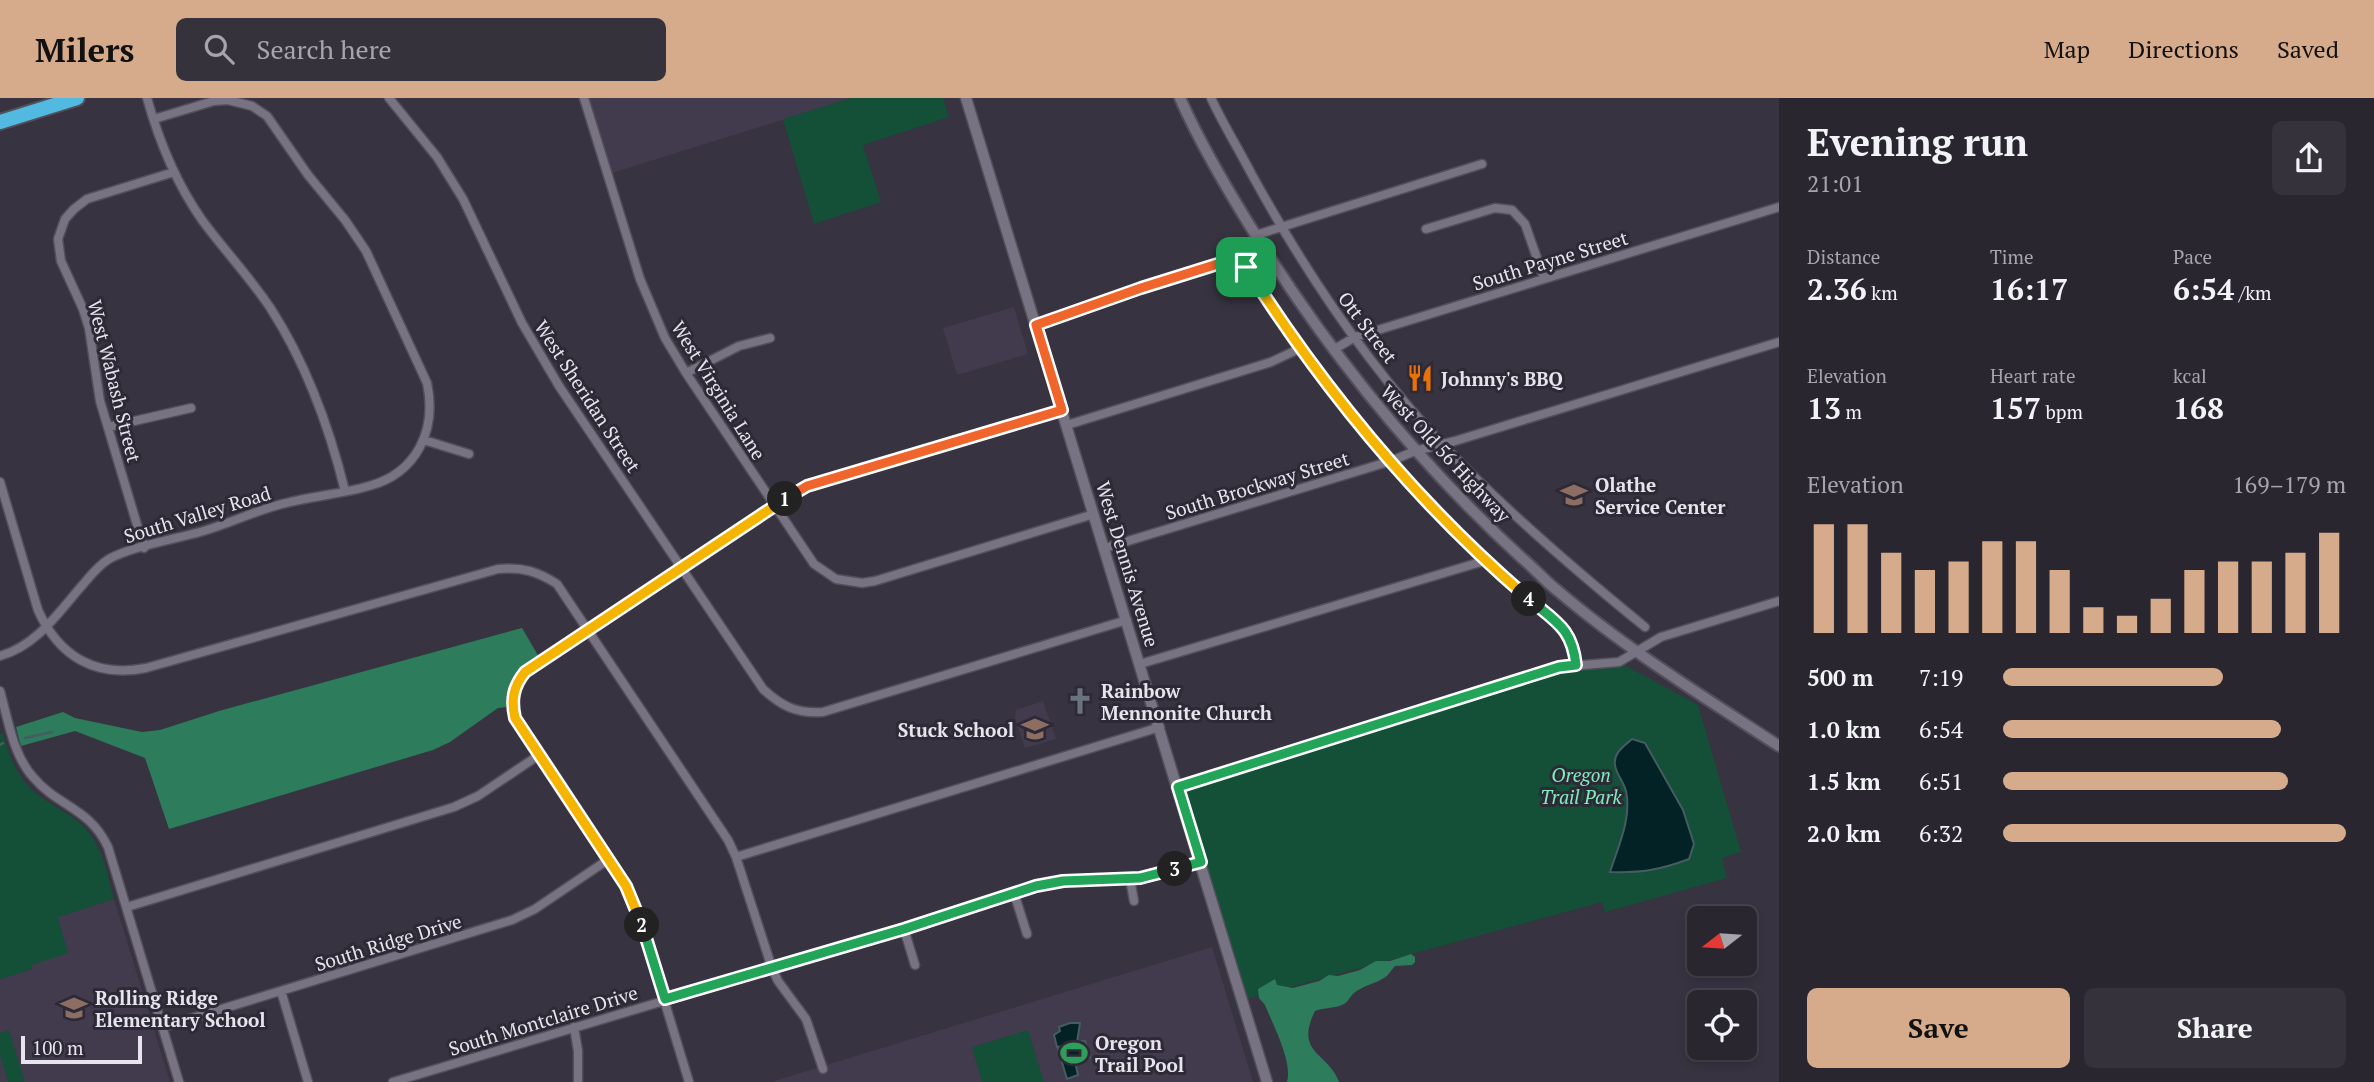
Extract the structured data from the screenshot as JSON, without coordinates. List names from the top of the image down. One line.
{"streets":{"main road":["West Old 56 Highway"],"street":["South Payne Street","Ott Street","West Wabash Street","West Virginia Lane","West Sheridan Street","South Brockway Street","South Valley Road","West Dennis Avenue","South Ridge Drive","South Montclaire Drive"]},"crossings":[["South Payne Street","Ott Street"],["South Payne Street","West Old 56 Highway"],["Ott Street","South Brockway Street"],["West Wabash Street","South Valley Road"],["West Virginia Lane","West Dennis Avenue"],["West Sheridan Street","West Dennis Avenue"],["West Old 56 Highway","South Brockway Street"],["South Brockway Street","West Dennis Avenue"],["West Dennis Avenue","South Montclaire Drive"]],"parks":["Oregon Trail Park"],"places":{"restaurant":["Johnny's BBQ"],"school or university":["Olathe Service Center","Stuck School","Rolling Ridge Elementary School"],"church":["Rainbow Mennonite Church"],"sports":["Oregon Trail Pool"]},"scale_bar":"100 m","north":"left","page":{"header":"Milers","search":"Search here","nav":["Map","Directions","Saved"],"heading":["Evening run","21:01"],"stats":[["Distance","2.36 km"],["Time","16:17"],["Pace","6:54 /km"],["Elevation","13 m"],["Heart rate","157 bpm"],["kcal","168"]],"chart":["Elevation","169–179 m"],"pins":["1","4","3","2"],"list":[{"name":"500 m","note":"7:19"},{"name":"1.0 km","note":"6:54"},{"name":"1.5 km","note":"6:51"},{"name":"2.0 km","note":"6:32"}],"buttons":["Save","Share"],"scale":"100 m"}}
